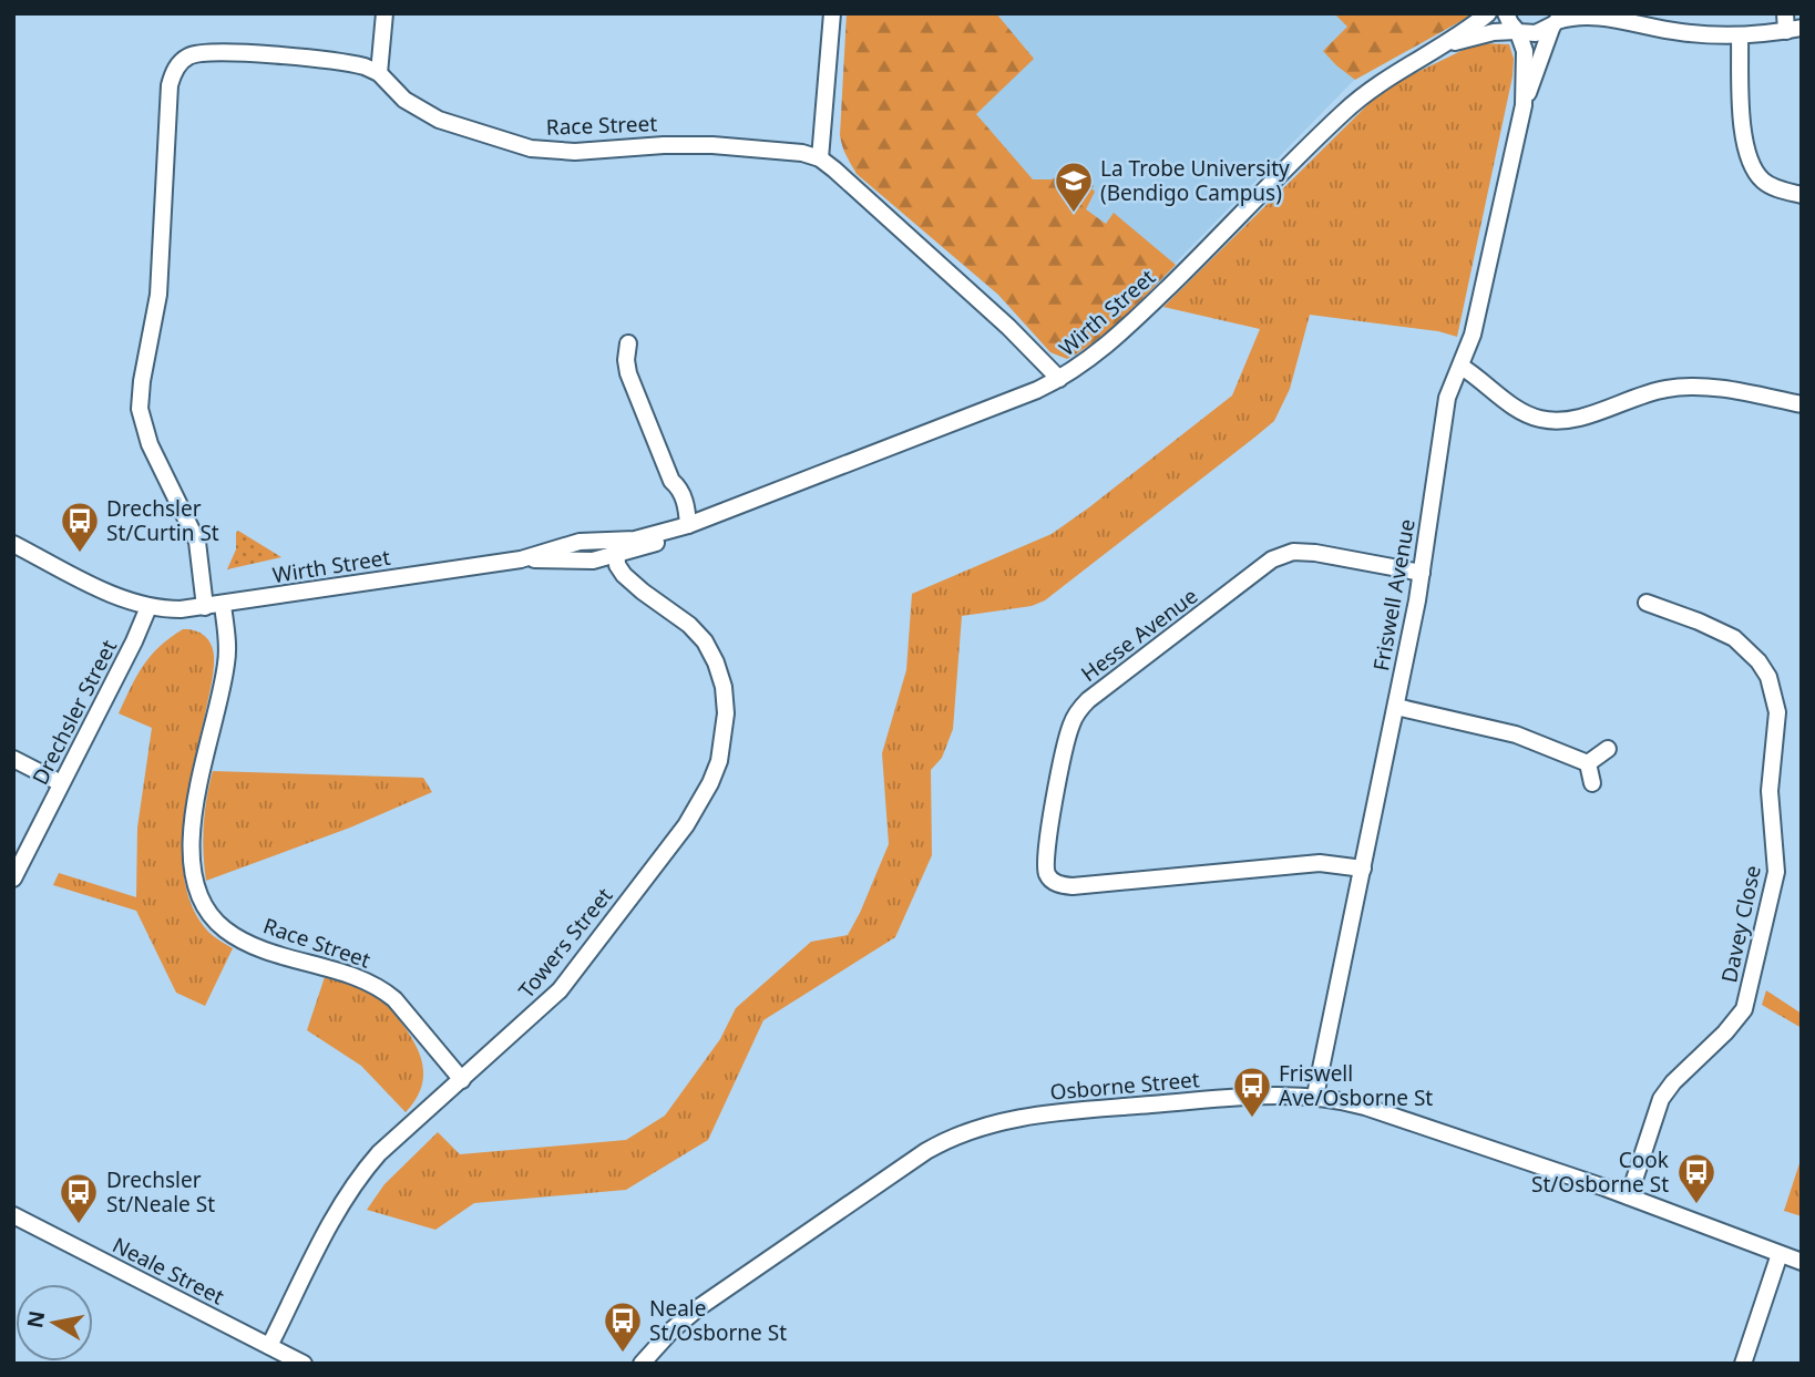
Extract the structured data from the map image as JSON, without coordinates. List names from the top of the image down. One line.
{"streets":{"street":["Race Street","Wirth Street","Friswell Avenue","Hesse Avenue","Drechsler Street","Davey Close","Towers Street","Osborne Street","Neale Street"]},"crossings":[["Race Street","Wirth Street"],["Race Street","Towers Street"],["Wirth Street","Friswell Avenue"],["Wirth Street","Drechsler Street"],["Wirth Street","Towers Street"],["Friswell Avenue","Hesse Avenue"],["Friswell Avenue","Osborne Street"],["Davey Close","Osborne Street"],["Towers Street","Neale Street"]],"places":{"school or university":["La Trobe University (Bendigo Campus)"],"bus stop":["Drechsler St/Curtin St","Friswell Ave/Osborne St","Cook St/Osborne St","Drechsler St/Neale St","Neale St/Osborne St"]},"north":"left"}
